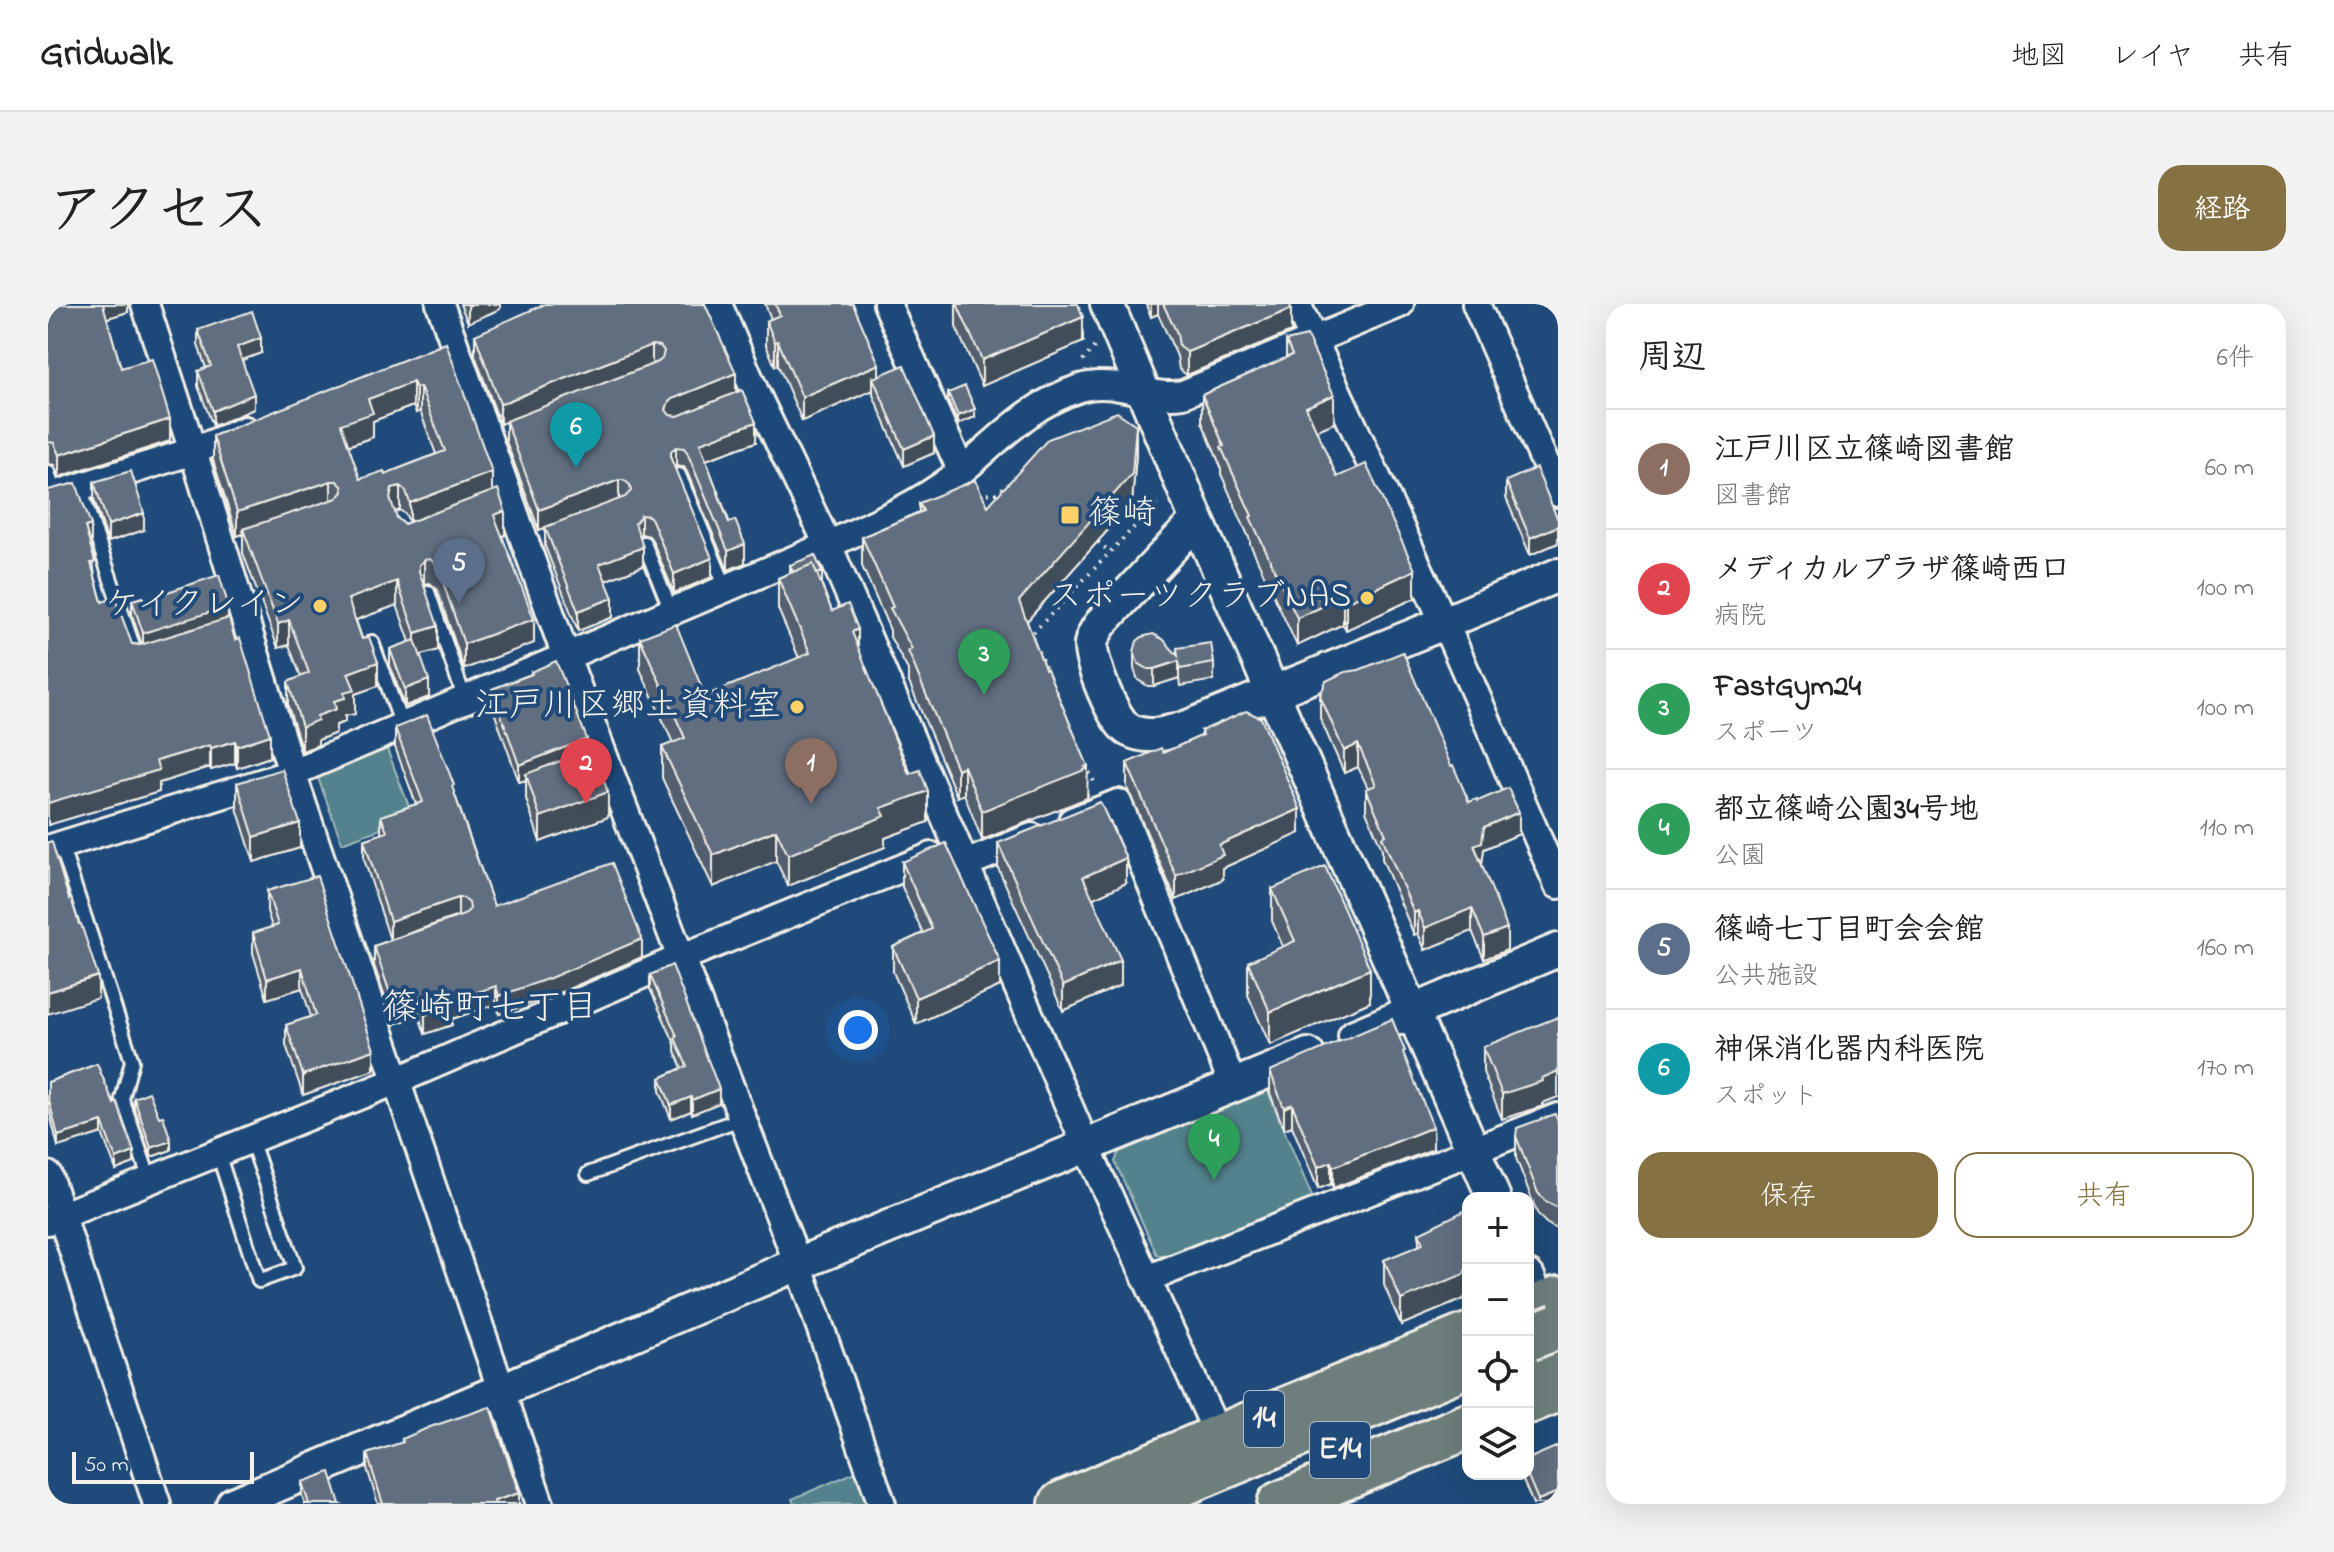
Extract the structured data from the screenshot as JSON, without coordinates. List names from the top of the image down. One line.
{"streets":{"highway":["14","E14"]},"districts":["篠崎町七丁目"],"places":{"transit":["篠崎"],"other":["スポーツクラブNAS","ケイクレイン","江戸川区郷土資料室"]},"scale_bar":"50 m","page":{"header":"Gridwalk","nav":["地図","レイヤ","共有"],"title":"アクセス","buttons":["経路",["保存","共有"]],"heading":["周辺","6件"],"pins":["6","5","3","1","2","4"],"list":[{"mark":"1","name":"江戸川区立篠崎図書館","note":"図書館","value":"60 m"},{"mark":"2","name":"メディカルプラザ篠崎西口","note":"病院","value":"100 m"},{"mark":"3","name":"FastGym24","note":"スポーツ","value":"100 m"},{"mark":"4","name":"都立篠崎公園34号地","note":"公園","value":"110 m"},{"mark":"5","name":"篠崎七丁目町会会館","note":"公共施設","value":"160 m"},{"mark":"6","name":"神保消化器内科医院","note":"スポット","value":"170 m"}],"map_buttons":["+","−"],"scale":"50 m"}}
